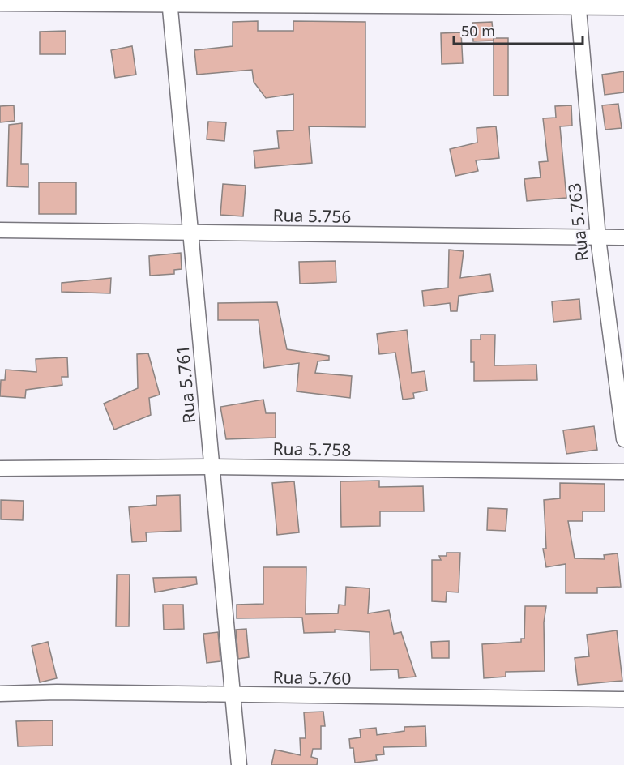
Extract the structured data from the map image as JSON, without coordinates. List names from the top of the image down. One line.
{"streets":{"street":["Rua 5.756","Rua 5.763","Rua 5.761","Rua 5.758","Rua 5.760"]},"crossings":[["Rua 5.756","Rua 5.763"],["Rua 5.756","Rua 5.761"],["Rua 5.761","Rua 5.758"],["Rua 5.761","Rua 5.760"]],"scale_bar":"50 m"}
